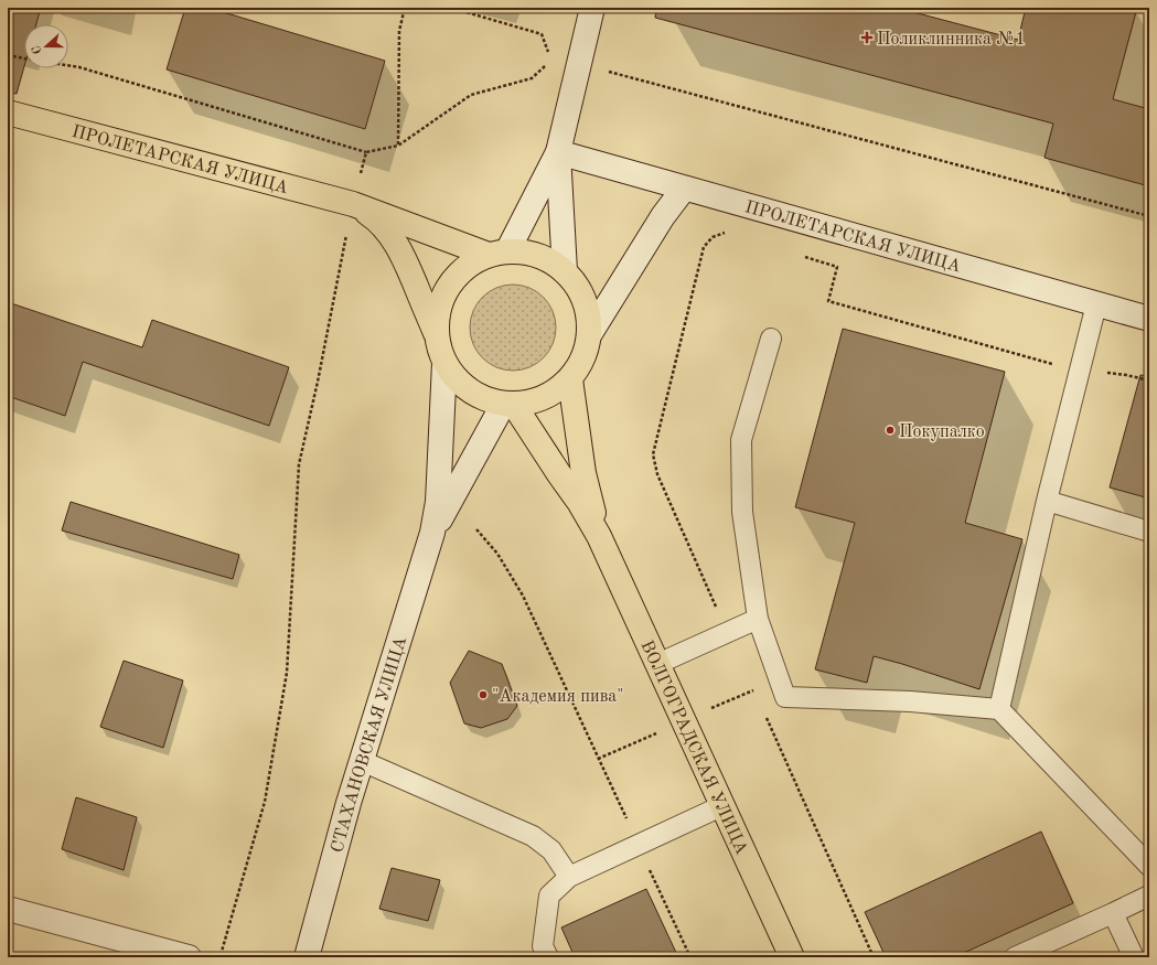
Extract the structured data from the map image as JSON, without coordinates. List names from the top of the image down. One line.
{"streets":{"main road":["ПРОЛЕТАРСКАЯ УЛИЦА","ВОЛГОГРАДСКАЯ УЛИЦА"],"street":["СТАХАНОВСКАЯ УЛИЦА"]},"crossings":[["ПРОЛЕТАРСКАЯ УЛИЦА","СТАХАНОВСКАЯ УЛИЦА"],["ПРОЛЕТАРСКАЯ УЛИЦА","ВОЛГОГРАДСКАЯ УЛИЦА"],["СТАХАНОВСКАЯ УЛИЦА","ВОЛГОГРАДСКАЯ УЛИЦА"]],"places":{"health":["Поликлинника №1"],"other":["Покупалко","\"Академия пива\""]},"north":"left"}
